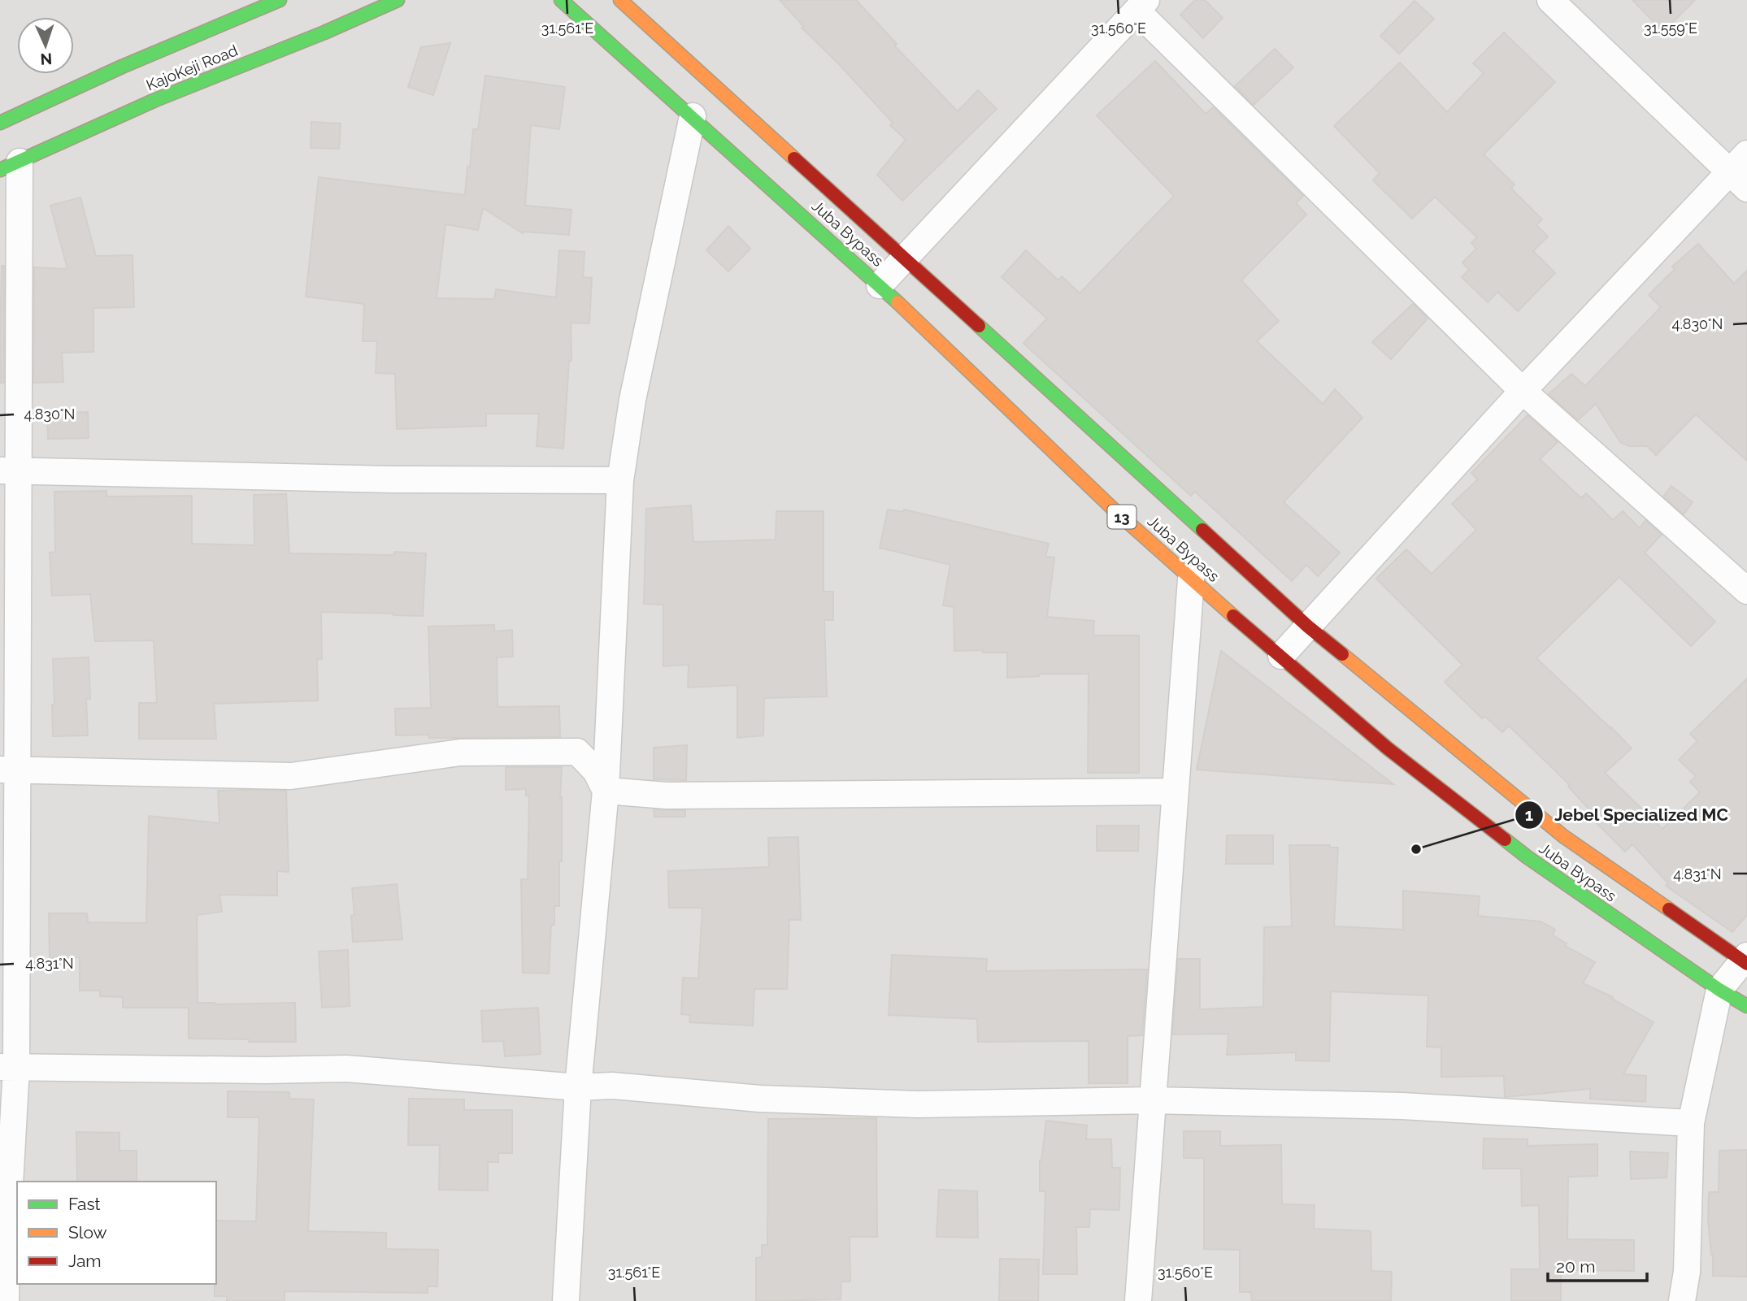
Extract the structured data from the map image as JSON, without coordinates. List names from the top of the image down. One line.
{"streets":{"main road":["KajoKeji Road","Juba Bypass","13"]},"places":["Jebel Specialized MC"],"legend":["Fast","Slow","Jam"],"scale_bar":"20 m","north":"bottom","coordinates":["31.561°E","31.560°E","31.559°E","4.830°N","4.831°N"]}
